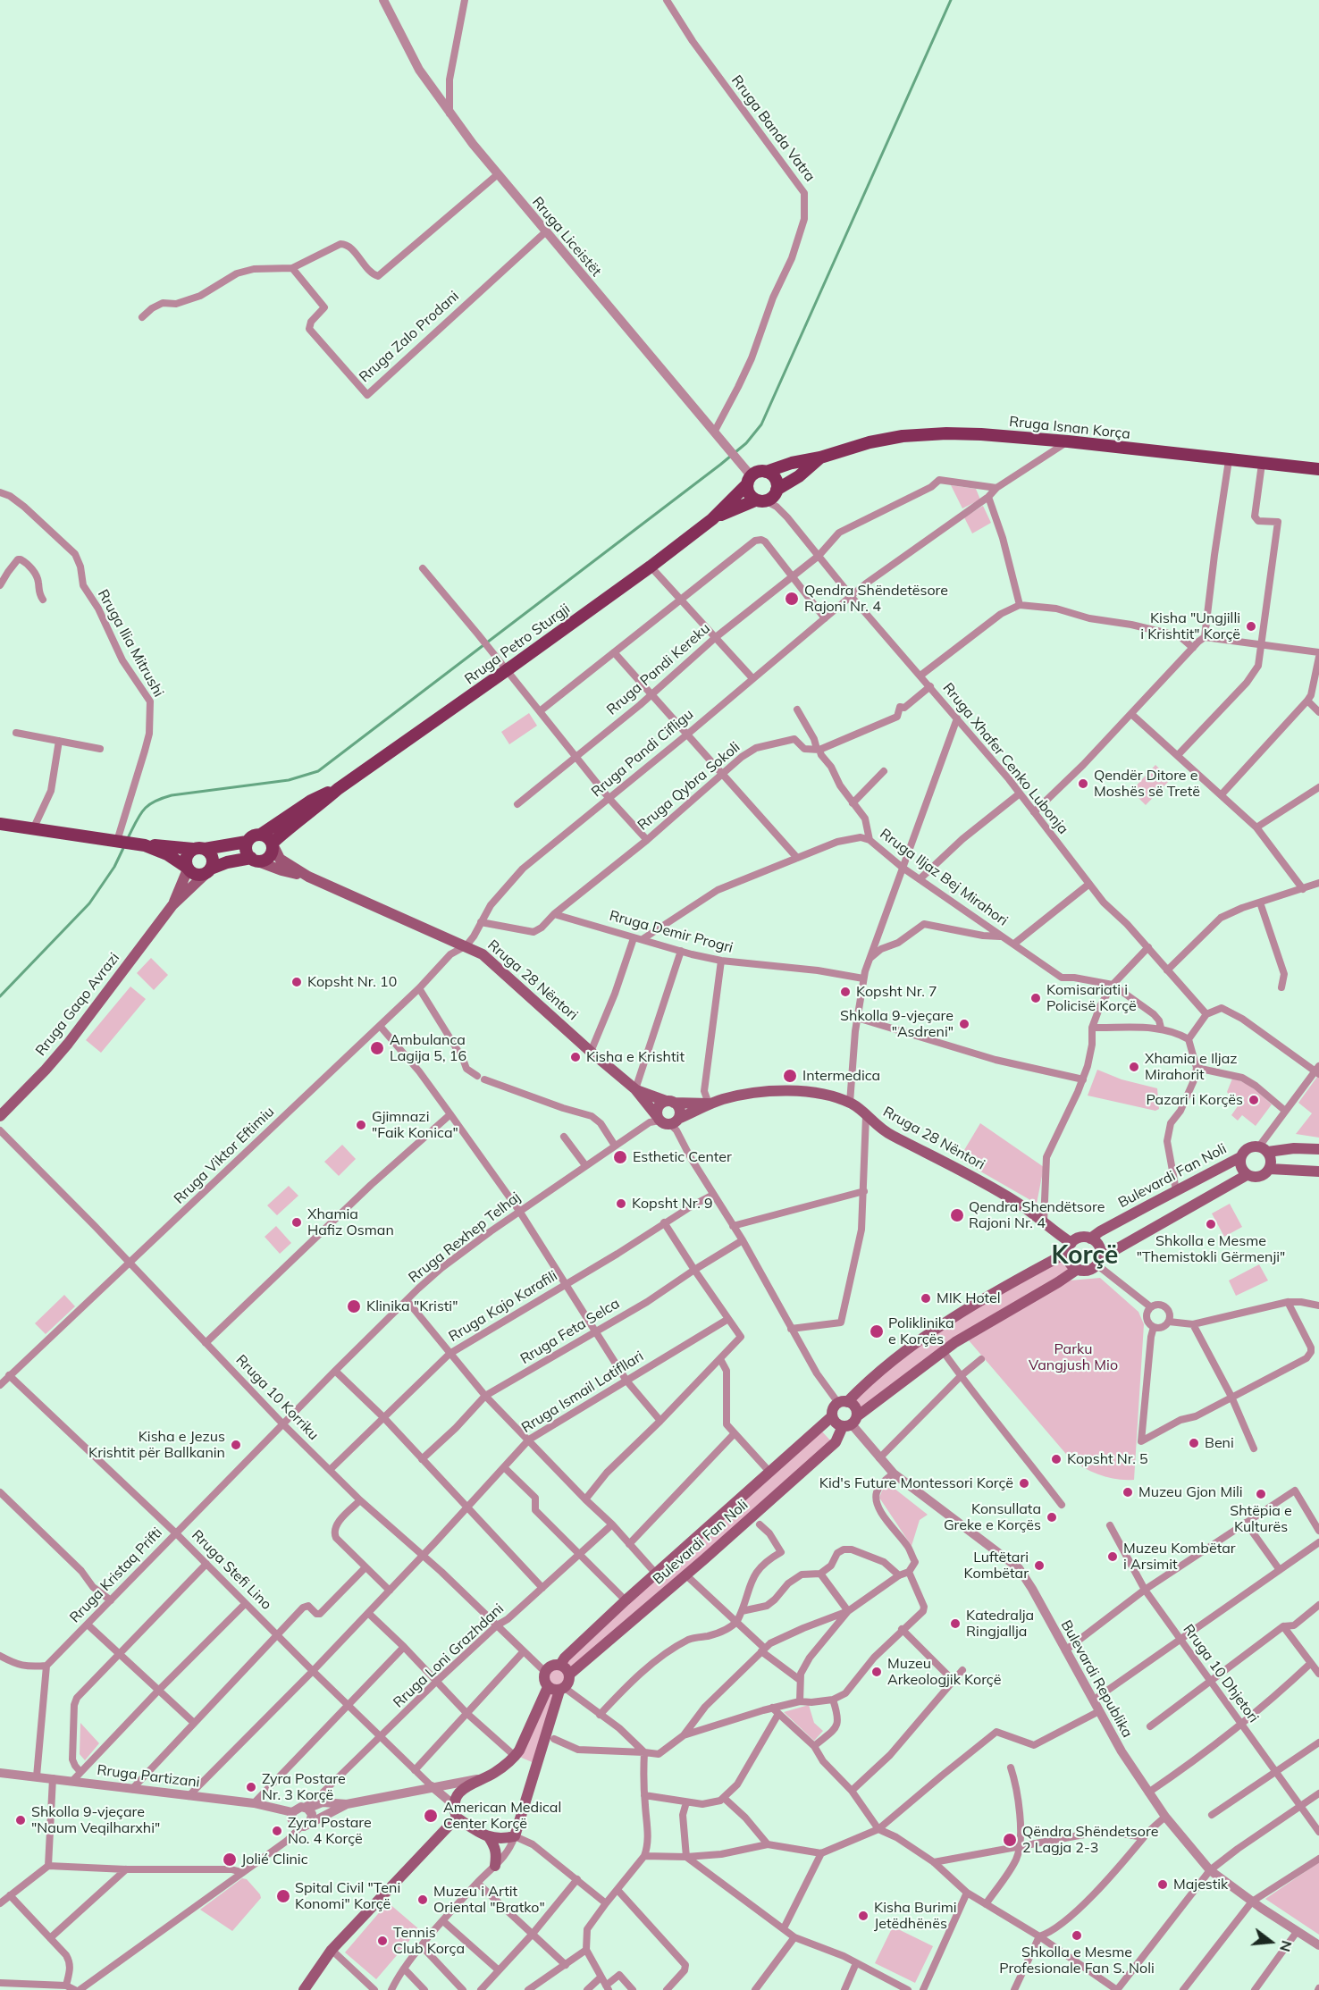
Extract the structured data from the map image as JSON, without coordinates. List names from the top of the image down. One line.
{"streets":{"main road":["Rruga Isnan Korça","Rruga Petro Sturgji","Rruga 28 Nëntori","Rruga Gaqo Avrazi","Bulevardi Fan Noli"],"street":["Rruga Banda Vatra","Rruga Liceistët","Rruga Zalo Prodani","Rruga Ilia Mitrushi","Rruga Pandi Kereku","Rruga Pandi Cifligu","Rruga Xhafer Cenko Lubonja","Rruga Qybra Sokoli","Rruga Iljaz Bej Mirahori","Rruga Demir Progri","Rruga Viktor Eftimiu","Rruga Rexhep Telhaj","Rruga Kajo Karafili","Rruga Feta Selca","Rruga Ismail Latifllari","Rruga 10 Korriku","Rruga Stefi Lino","Rruga Kristaq Prifti","Rruga Loni Grazhdani","Rruga 10 Dhjetori","Bulevardi Republika","Rruga Partizani"]},"crossings":[["Rruga Banda Vatra","Rruga Liceistët"],["Rruga Liceistët","Rruga Zalo Prodani"],["Rruga Liceistët","Rruga Isnan Korça"],["Rruga Liceistët","Rruga Petro Sturgji"],["Rruga Liceistët","Rruga Xhafer Cenko Lubonja"],["Rruga Isnan Korça","Rruga Petro Sturgji"],["Rruga Isnan Korça","Rruga Pandi Cifligu"],["Rruga Isnan Korça","Rruga Xhafer Cenko Lubonja"],["Rruga Petro Sturgji","Rruga Xhafer Cenko Lubonja"],["Rruga Petro Sturgji","Rruga 28 Nëntori"],["Rruga Pandi Kereku","Rruga Pandi Cifligu"],["Rruga Pandi Kereku","Rruga Xhafer Cenko Lubonja"],["Rruga Pandi Cifligu","Rruga Xhafer Cenko Lubonja"],["Rruga Pandi Cifligu","Rruga 28 Nëntori"],["Rruga Pandi Cifligu","Rruga Viktor Eftimiu"],["Rruga Qybra Sokoli","Rruga Demir Progri"],["Rruga Iljaz Bej Mirahori","Rruga Demir Progri"],["Rruga 28 Nëntori","Rruga Viktor Eftimiu"],["Rruga 28 Nëntori","Bulevardi Fan Noli"],["Rruga 28 Nëntori","Rruga Rexhep Telhaj"],["Rruga Viktor Eftimiu","Rruga 10 Korriku"],["Rruga Viktor Eftimiu","Rruga Stefi Lino"],["Bulevardi Fan Noli","Rruga 10 Korriku"],["Bulevardi Fan Noli","Bulevardi Republika"],["Rruga Rexhep Telhaj","Rruga 10 Korriku"],["Rruga Rexhep Telhaj","Rruga Kristaq Prifti"],["Rruga Kajo Karafili","Rruga 10 Korriku"],["Rruga Ismail Latifllari","Rruga 10 Korriku"],["Rruga Ismail Latifllari","Rruga Stefi Lino"],["Rruga Ismail Latifllari","Rruga Partizani"],["Rruga 10 Korriku","Rruga Kristaq Prifti"],["Rruga 10 Korriku","Rruga Loni Grazhdani"],["Rruga Stefi Lino","Rruga Kristaq Prifti"],["Rruga Stefi Lino","Rruga Loni Grazhdani"],["Rruga Loni Grazhdani","Rruga Partizani"]],"districts":["Korçë"],"parks":["Parku Vangjush Mio"],"places":["Qendra Shëndetësore Rajoni Nr. 4","Kisha \"Ungjilli i Krishtit\" Korçë","Qendër Ditore e Moshës së Tretë","Kopsht Nr. 10","Kopsht Nr. 7","Komisariati i Policisë Korçë","Shkolla 9-vjeçare \"Asdreni\"","Ambulanca Lagija 5, 16","Kisha e Krishtit","Xhamia e Iljaz Mirahorit","Intermedica","Pazari i Korçës","Gjimnazi \"Faik Konica\"","Esthetic Center","Kopsht Nr. 9","Qendra Shendëtsore Rajoni Nr. 4","Xhamia Hafiz Osman","Shkolla e Mesme \"Themistokli Gërmenji\"","MIK Hotel","Klinika \"Kristi\"","Poliklinika e Korçës","Beni","Kisha e Jezus Krishtit për Ballkanin","Kopsht Nr. 5","Kid's Future Montessori Korçë","Muzeu Gjon Mili","Shtëpia e Kulturës","Konsullata Greke e Korçës","Muzeu Kombëtar i Arsimit","Luftëtari Kombëtar","Katedralja Ringjallja","Muzeu Arkeologjik Korçë","Zyra Postare Nr. 3 Korçë","American Medical Center Korçë","Shkolla 9-vjeçare \"Naum Veqilharxhi\"","Zyra Postare No. 4 Korçë","Qëndra Shëndetsore 2 Lagja 2-3","Jolié Clinic","Majestik","Spital Civil \"Teni Konomi\" Korçë","Muzeu i Artit Oriental \"Bratko\"","Kisha Burimi Jetëdhënës","Shkolla e Mesme Profesionale Fan S. Noli","Tennis Club Korça"],"north":"right"}
